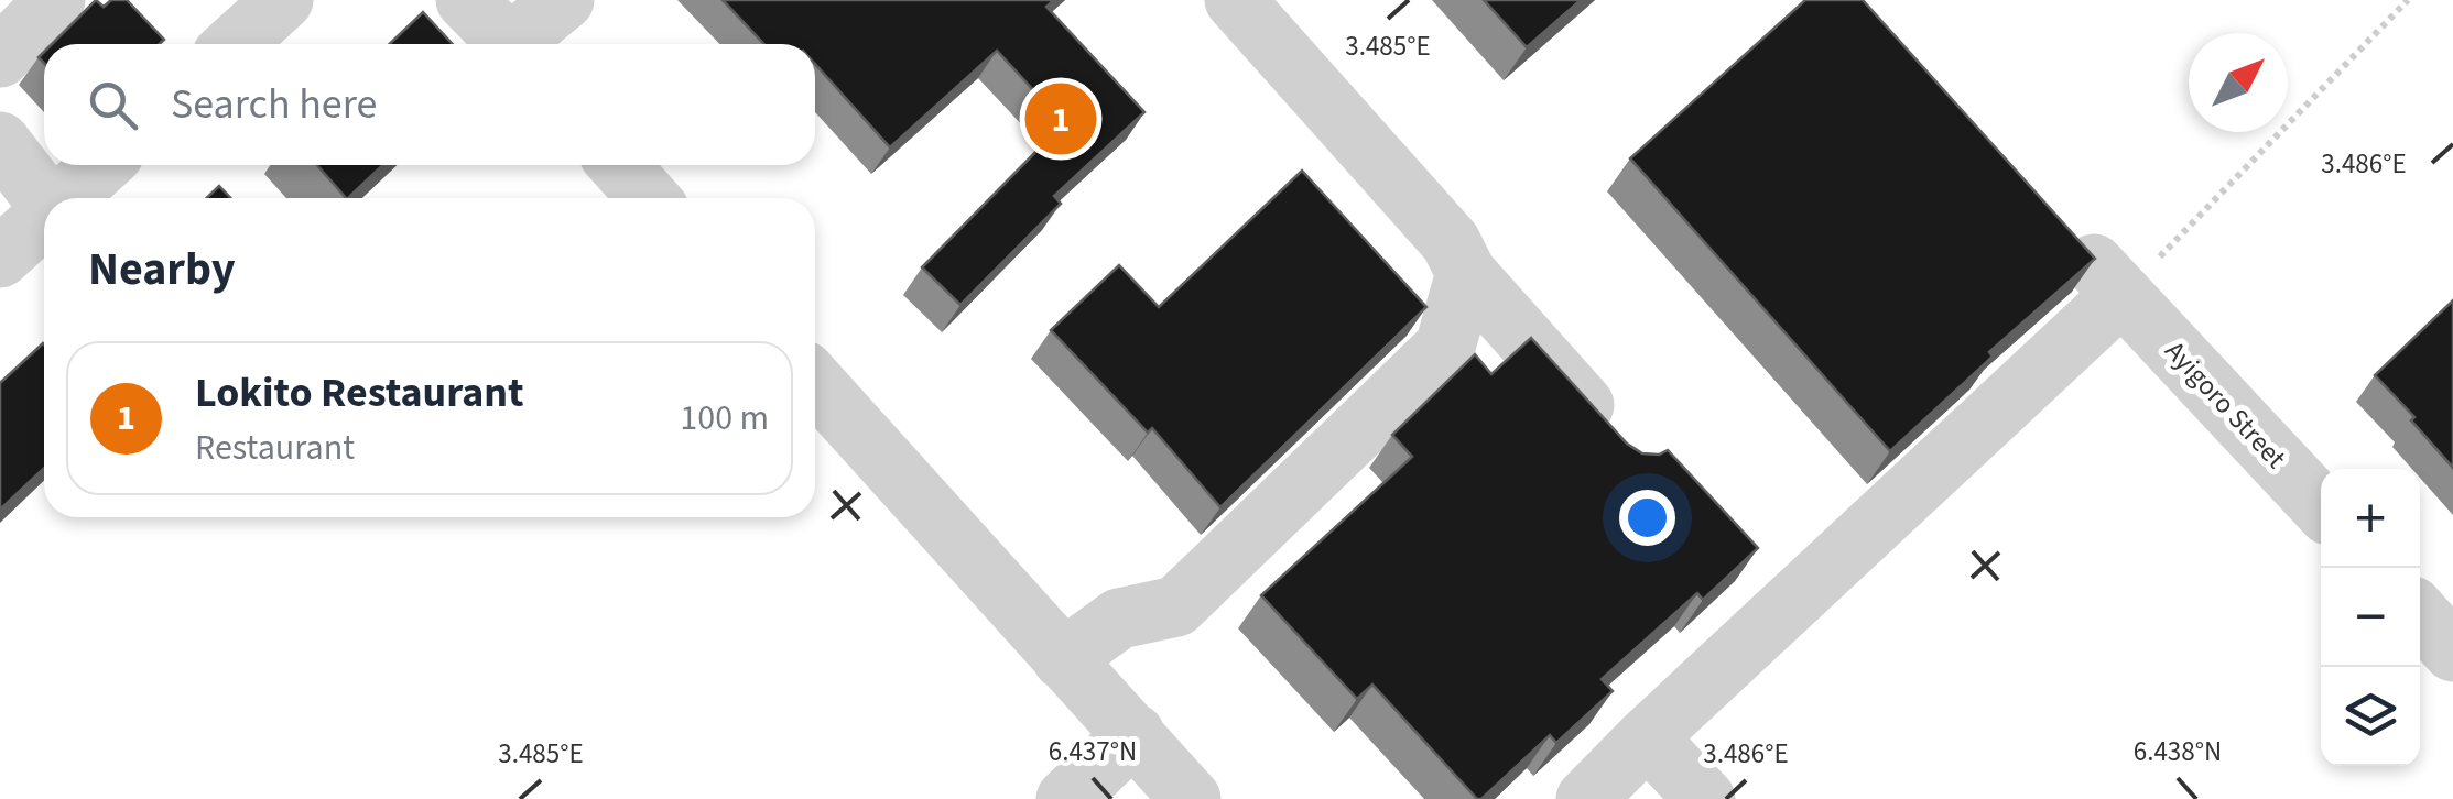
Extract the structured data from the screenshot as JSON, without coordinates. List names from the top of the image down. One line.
{"streets":{"street":["Ayigoro Street"]},"north":"top right","page":{"search":"Search here","pins":"1","heading":"Nearby","list":[{"mark":"1","name":"Lokito Restaurant","note":"Restaurant","value":"100 m"}],"map_buttons":["+","−"]},"coordinates":["3.485°E","3.486°E","6.437°N","6.438°N"]}
